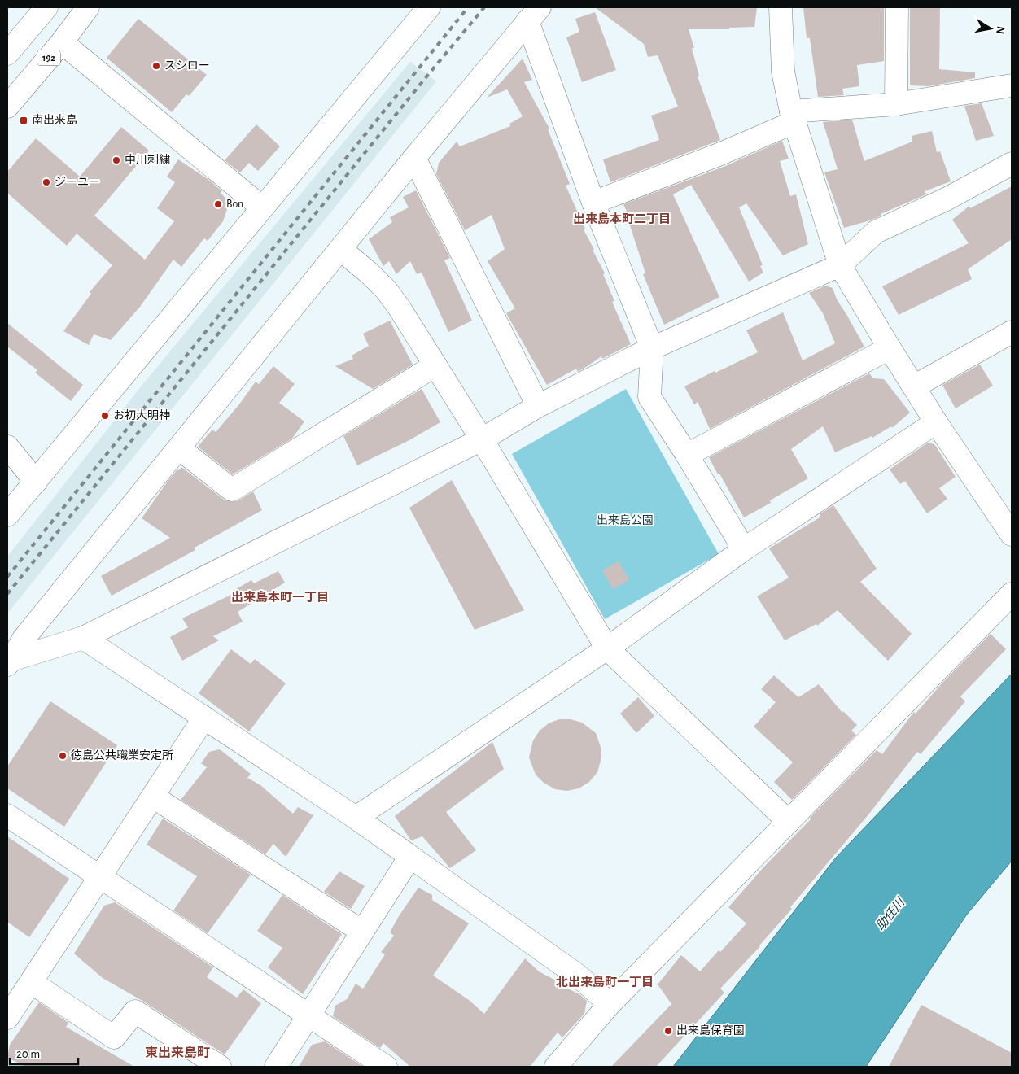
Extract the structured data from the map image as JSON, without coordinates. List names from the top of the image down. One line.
{"streets":{"main road":["192"]},"districts":["出来島本町二丁目","出来島本町一丁目","北出来島町一丁目","東出来島町"],"water":["助任川"],"parks":["出来島公園"],"places":{"other":["スシロー","中川刺繍","ジーユー","Bon","お初大明神","徳島公共職業安定所","出来島保育園"],"transit":["南出来島"]},"scale_bar":"20 m","north":"right"}
